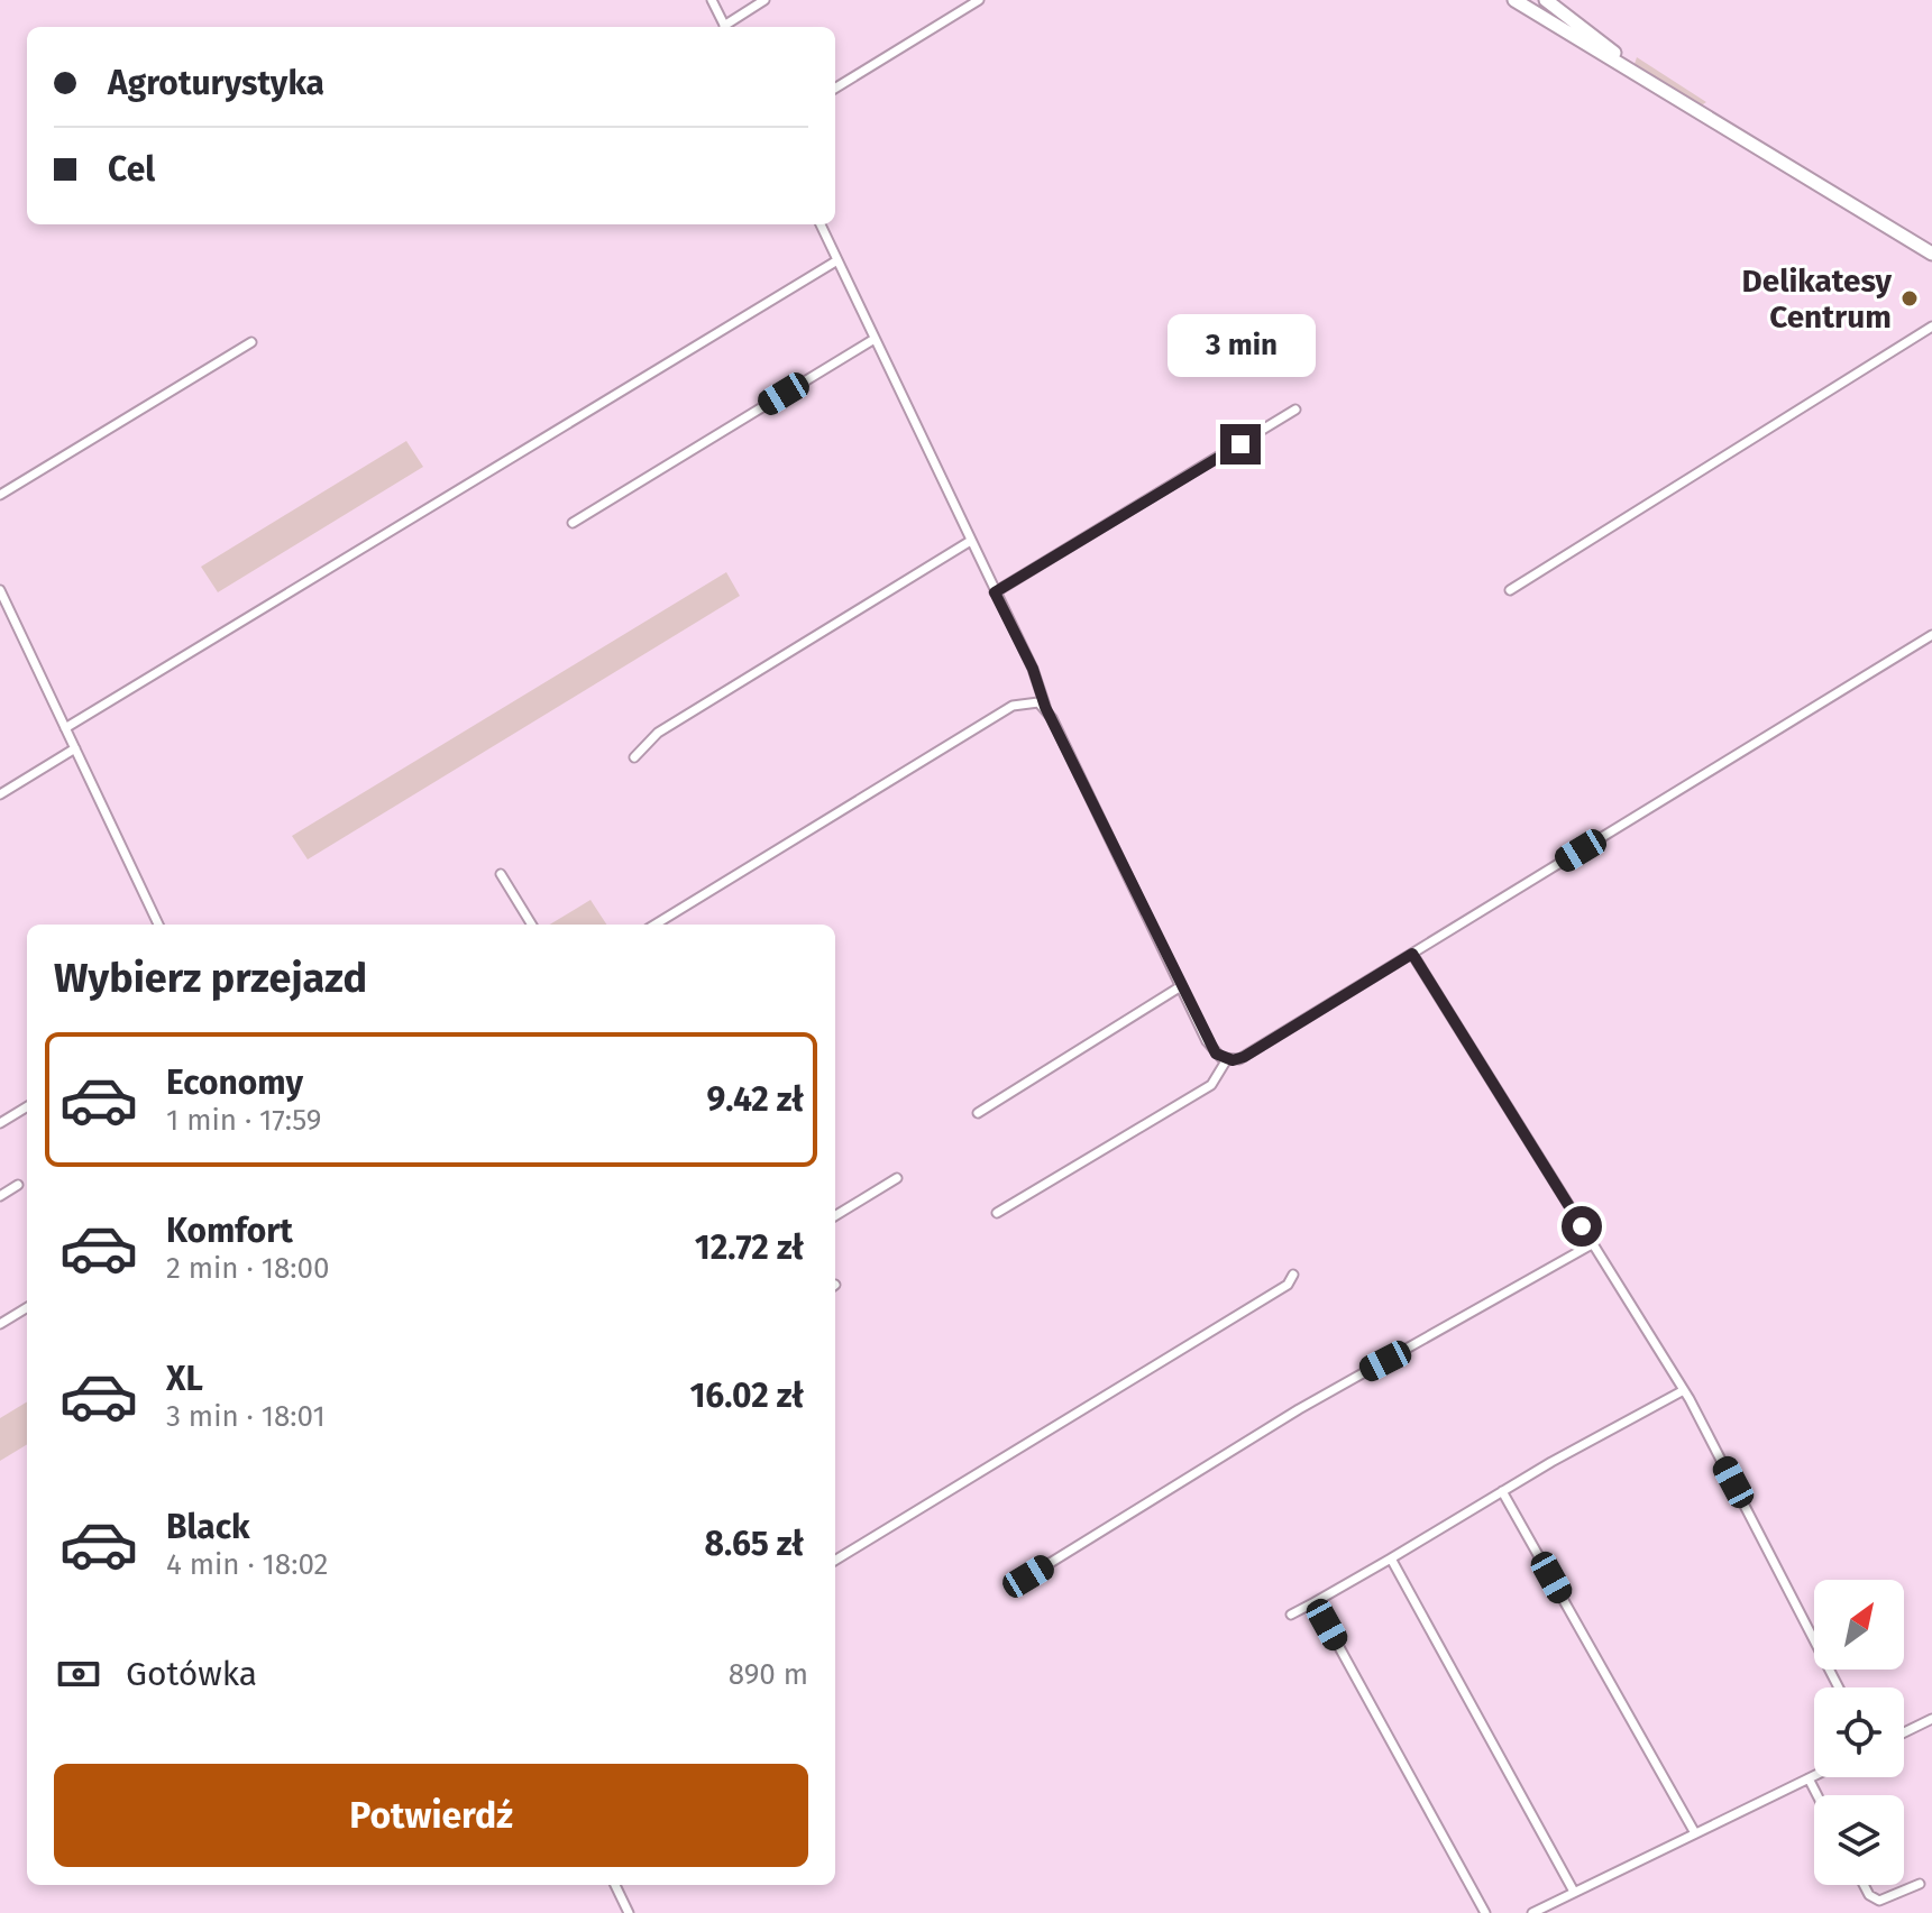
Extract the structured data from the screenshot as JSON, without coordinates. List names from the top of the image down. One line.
{"places":["Delikatesy Centrum"],"north":"top right","page":{"banner":["Agroturystyka","Cel"],"bubble":"3 min","heading":"Wybierz przejazd","list":[{"name":"Economy","note":"1 min · 17:59","value":"9.42 zł"},{"name":"Komfort","note":"2 min · 18:00","value":"12.72 zł"},{"name":"XL","note":"3 min · 18:01","value":"16.02 zł"},{"name":"Black","note":"4 min · 18:02","value":"8.65 zł"}],"pay":["Gotówka","890 m"],"buttons":"Potwierdź"}}
